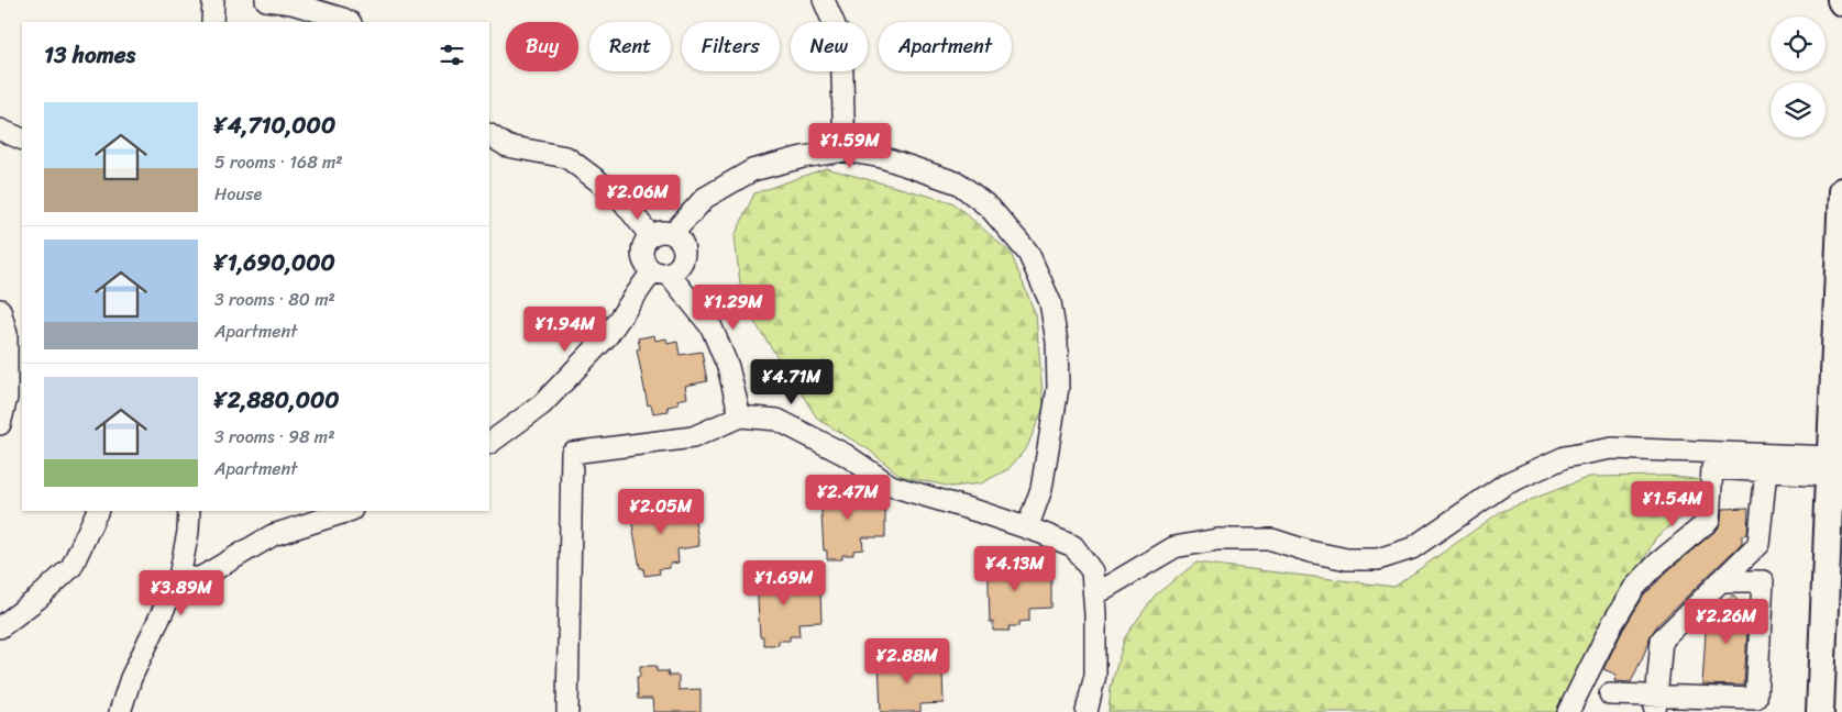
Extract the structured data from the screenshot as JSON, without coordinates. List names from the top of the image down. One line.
{"page":{"chip":["Buy","Rent","Filters","New","Apartment"],"heading":"13 homes","list":[{"name":"¥4,710,000","note":"5 rooms · 168 m² · House"},{"name":"¥1,690,000","note":"3 rooms · 80 m² · Apartment"},{"name":"¥2,880,000","note":"3 rooms · 98 m² · Apartment"}],"price":["¥1.59M","¥2.06M","¥1.29M","¥1.94M","¥4.71M","¥2.47M","¥1.54M","¥2.05M","¥4.13M","¥1.69M","¥3.89M","¥2.26M","¥2.88M"]}}
